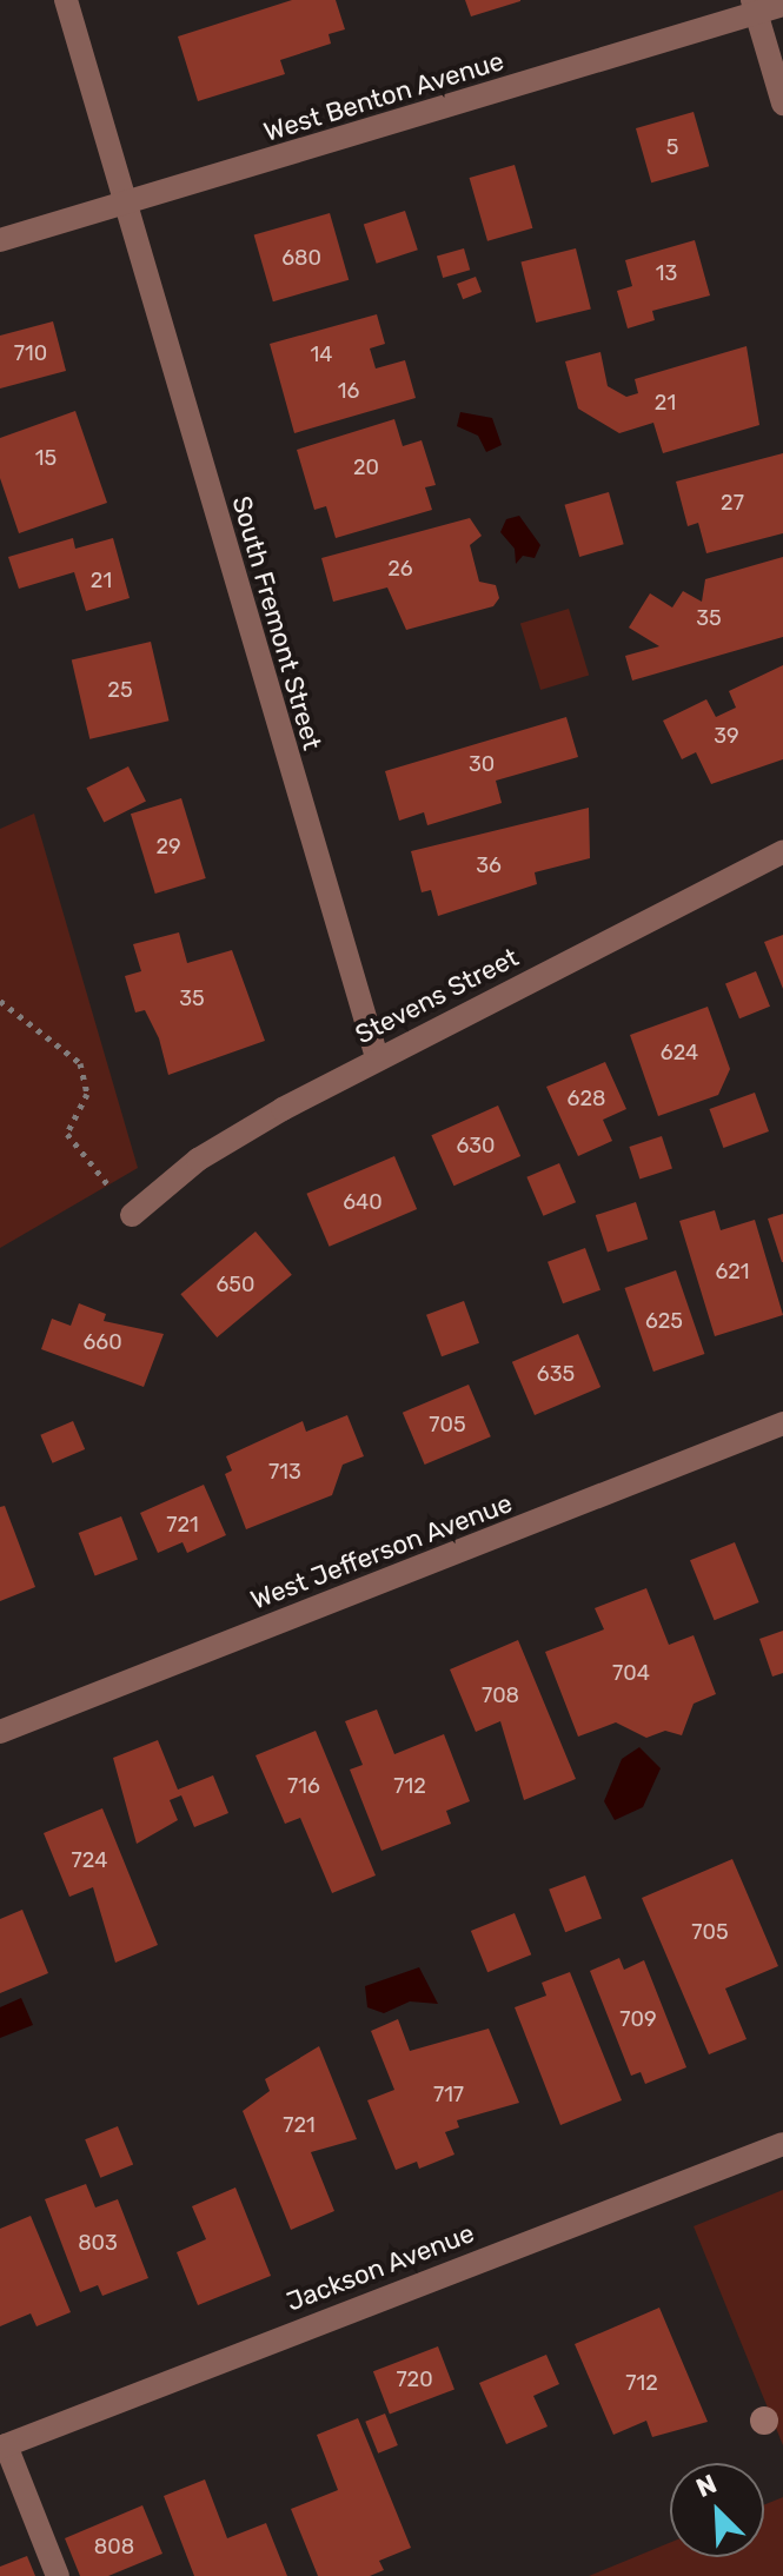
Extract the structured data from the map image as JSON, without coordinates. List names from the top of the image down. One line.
{"streets":{"street":["West Benton Avenue","South Fremont Street","Stevens Street","West Jefferson Avenue","Jackson Avenue"]},"crossings":[["West Benton Avenue","South Fremont Street"],["South Fremont Street","Stevens Street"]],"house_numbers":["5","680","13","710","14","16","21","15","20","27","26","21","35","25","39","30","29","36","35","624","628","630","640","621","650","625","660","635","705","713","721","704","708","716","712","724","705","709","717","721","803","720","712","808"],"north":"top left"}
